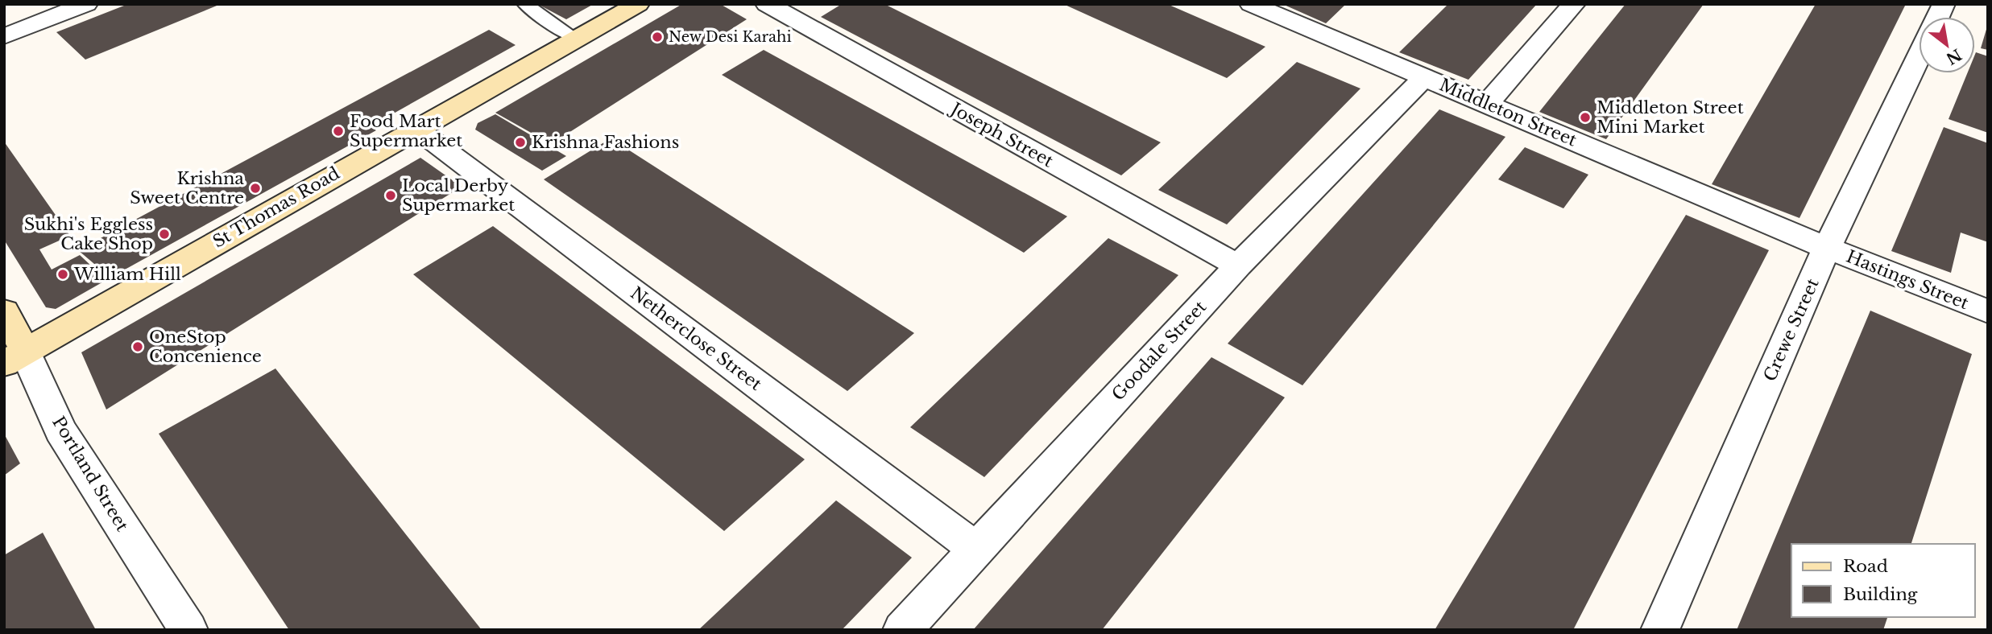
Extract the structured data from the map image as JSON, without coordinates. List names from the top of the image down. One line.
{"streets":{"street":["Middleton Street","Joseph Street","St Thomas Road","Hastings Street","Crewe Street","Netherclose Street","Goodale Street","Portland Street"]},"crossings":[["Middleton Street","Hastings Street"],["Middleton Street","Crewe Street"],["Middleton Street","Goodale Street"],["Joseph Street","Goodale Street"],["St Thomas Road","Netherclose Street"],["St Thomas Road","Portland Street"],["Hastings Street","Crewe Street"],["Netherclose Street","Goodale Street"]],"places":["New Desi Karahi","Middleton Street Mini Market","Food Mart Supermarket","Krishna Fashions","Krishna Sweet Centre","Local Derby Supermarket","Sukhi's Eggless Cake Shop","William Hill","OneStop Concenience"],"legend":["Road","Building"],"north":"bottom right"}
